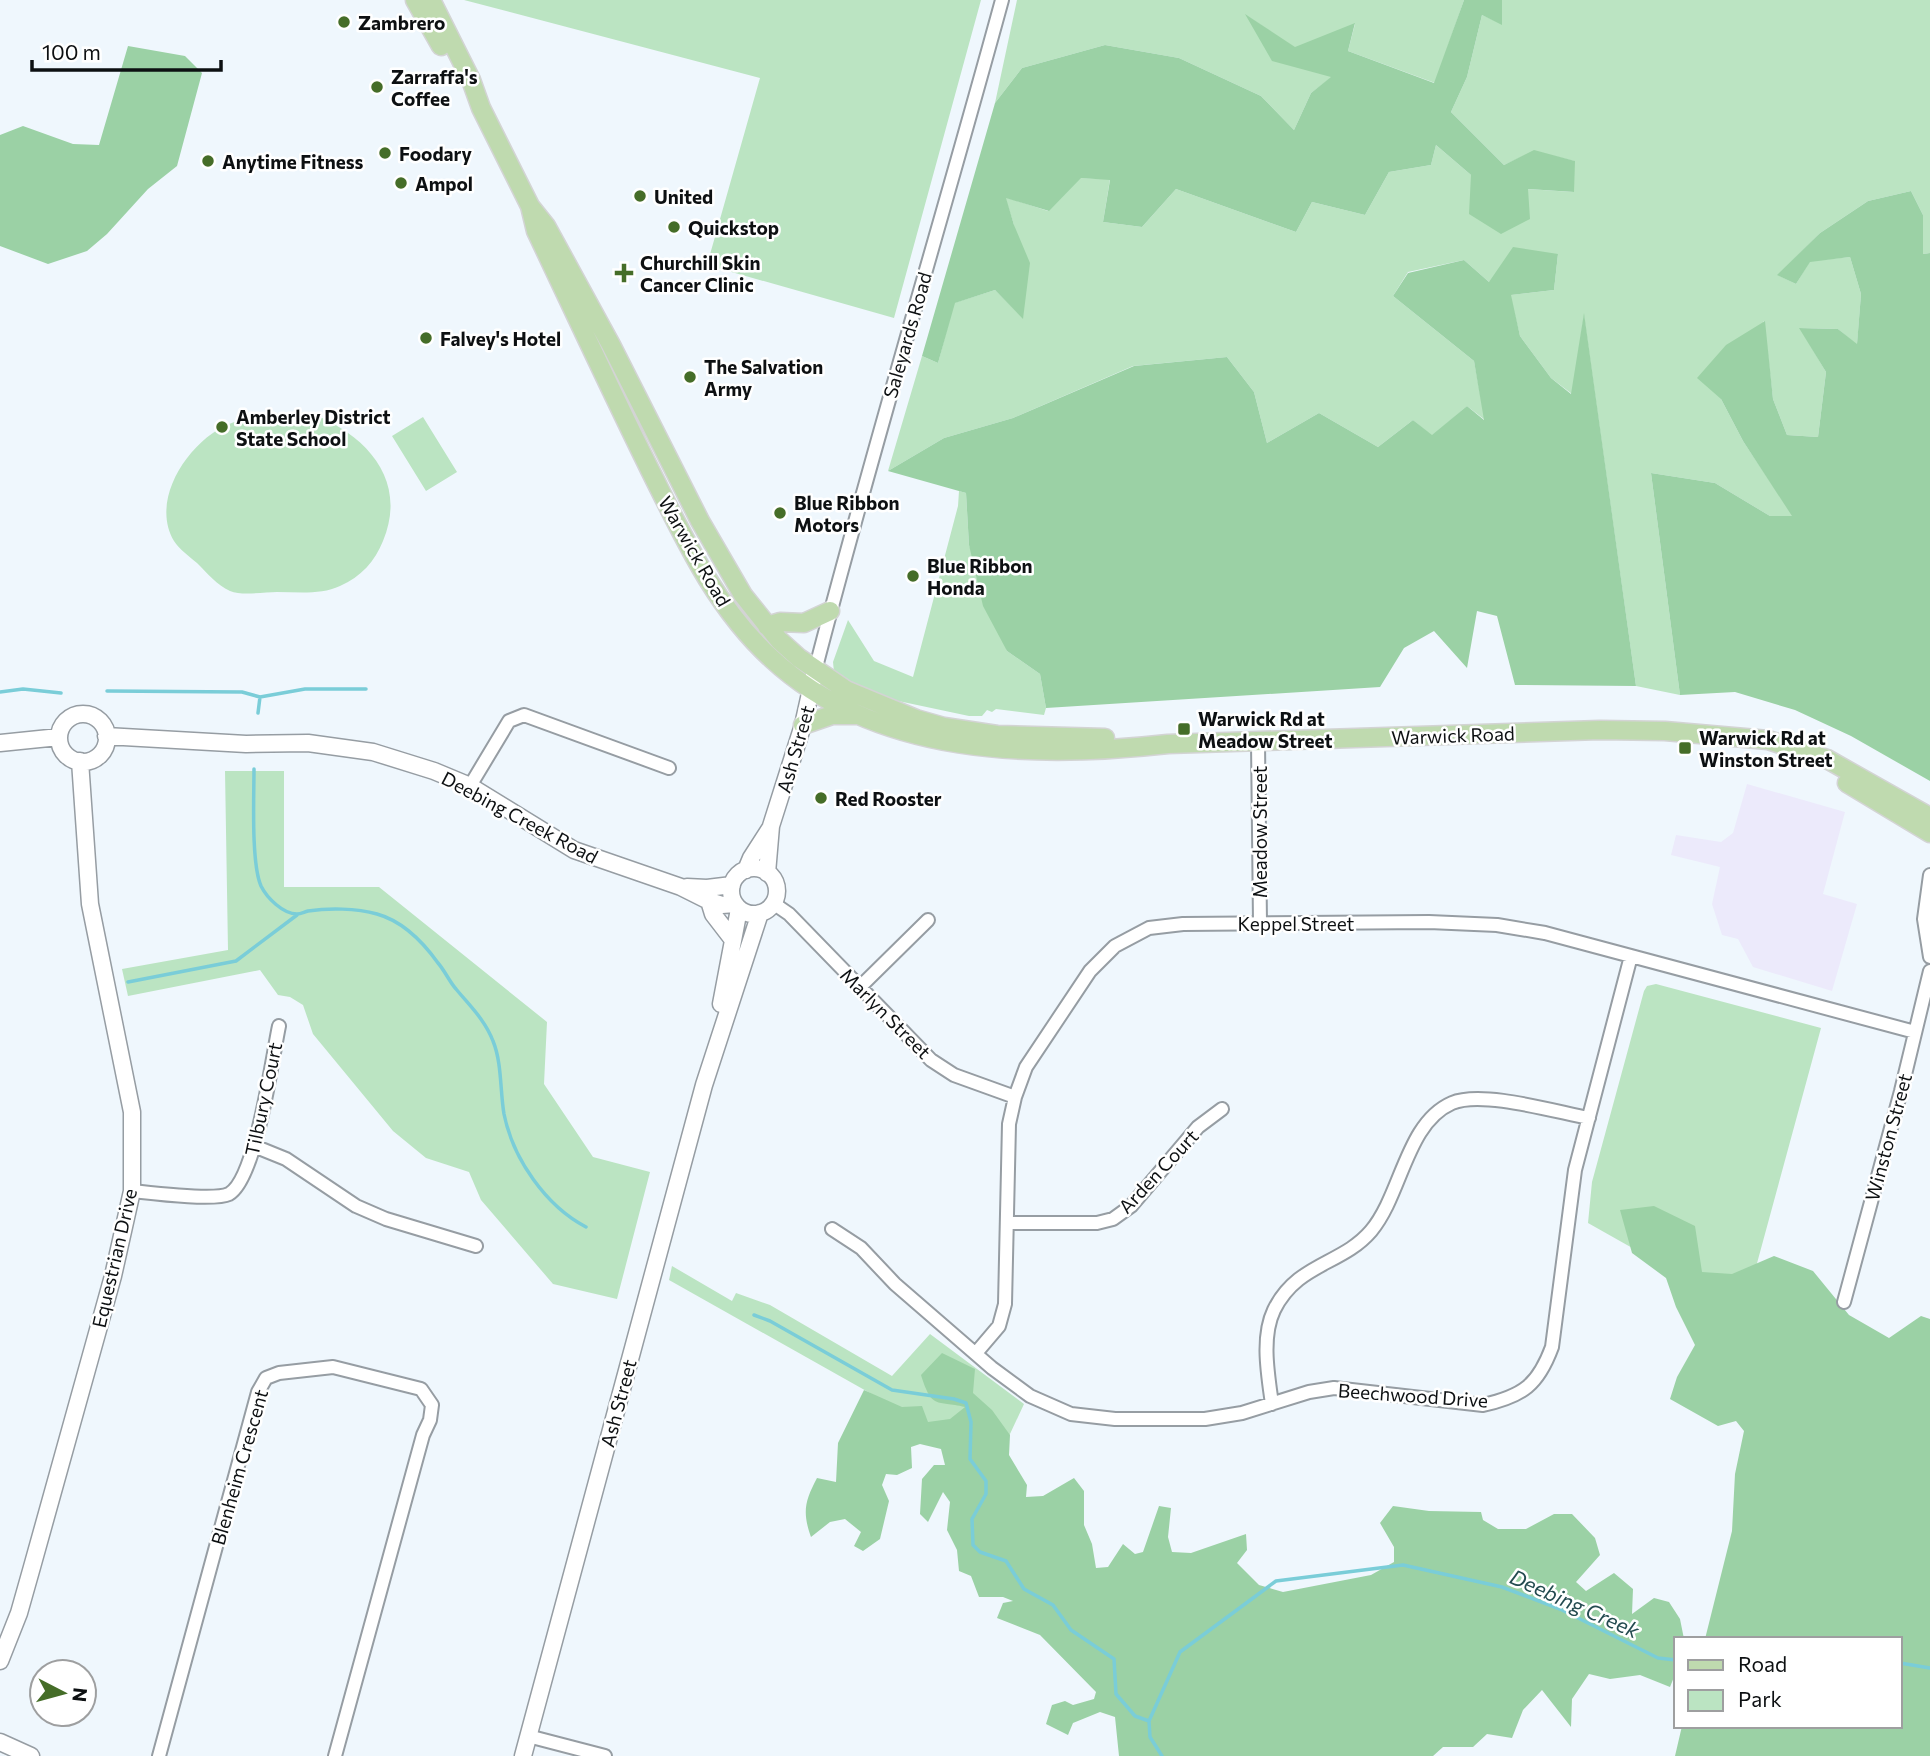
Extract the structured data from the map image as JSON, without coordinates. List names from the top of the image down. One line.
{"streets":{"main road":["Warwick Road"],"street":["Saleyards Road","Ash Street","Deebing Creek Road","Meadow Street","Keppel Street","Marlyn Street","Tilbury Court","Winston Street","Arden Court","Equestrian Drive","Beechwood Drive","Blenheim Crescent"]},"crossings":[["Saleyards Road","Warwick Road"],["Saleyards Road","Ash Street"],["Warwick Road","Ash Street"],["Warwick Road","Meadow Street"],["Ash Street","Deebing Creek Road"],["Ash Street","Marlyn Street"],["Deebing Creek Road","Marlyn Street"],["Deebing Creek Road","Equestrian Drive"],["Meadow Street","Keppel Street"],["Keppel Street","Marlyn Street"],["Keppel Street","Winston Street"],["Keppel Street","Arden Court"],["Keppel Street","Beechwood Drive"],["Tilbury Court","Equestrian Drive"]],"water":["Deebing Creek"],"places":{"other":["Zambrero","Zarraffa's Coffee","Foodary","Anytime Fitness","Ampol","United","Quickstop","Falvey's Hotel","The Salvation Army","Amberley District State School","Blue Ribbon Motors","Blue Ribbon Honda","Red Rooster"],"health":["Churchill Skin Cancer Clinic"],"transit":["Warwick Rd at Meadow Street","Warwick Rd at Winston Street"]},"legend":["Road","Park"],"scale_bar":"100 m","north":"right"}
